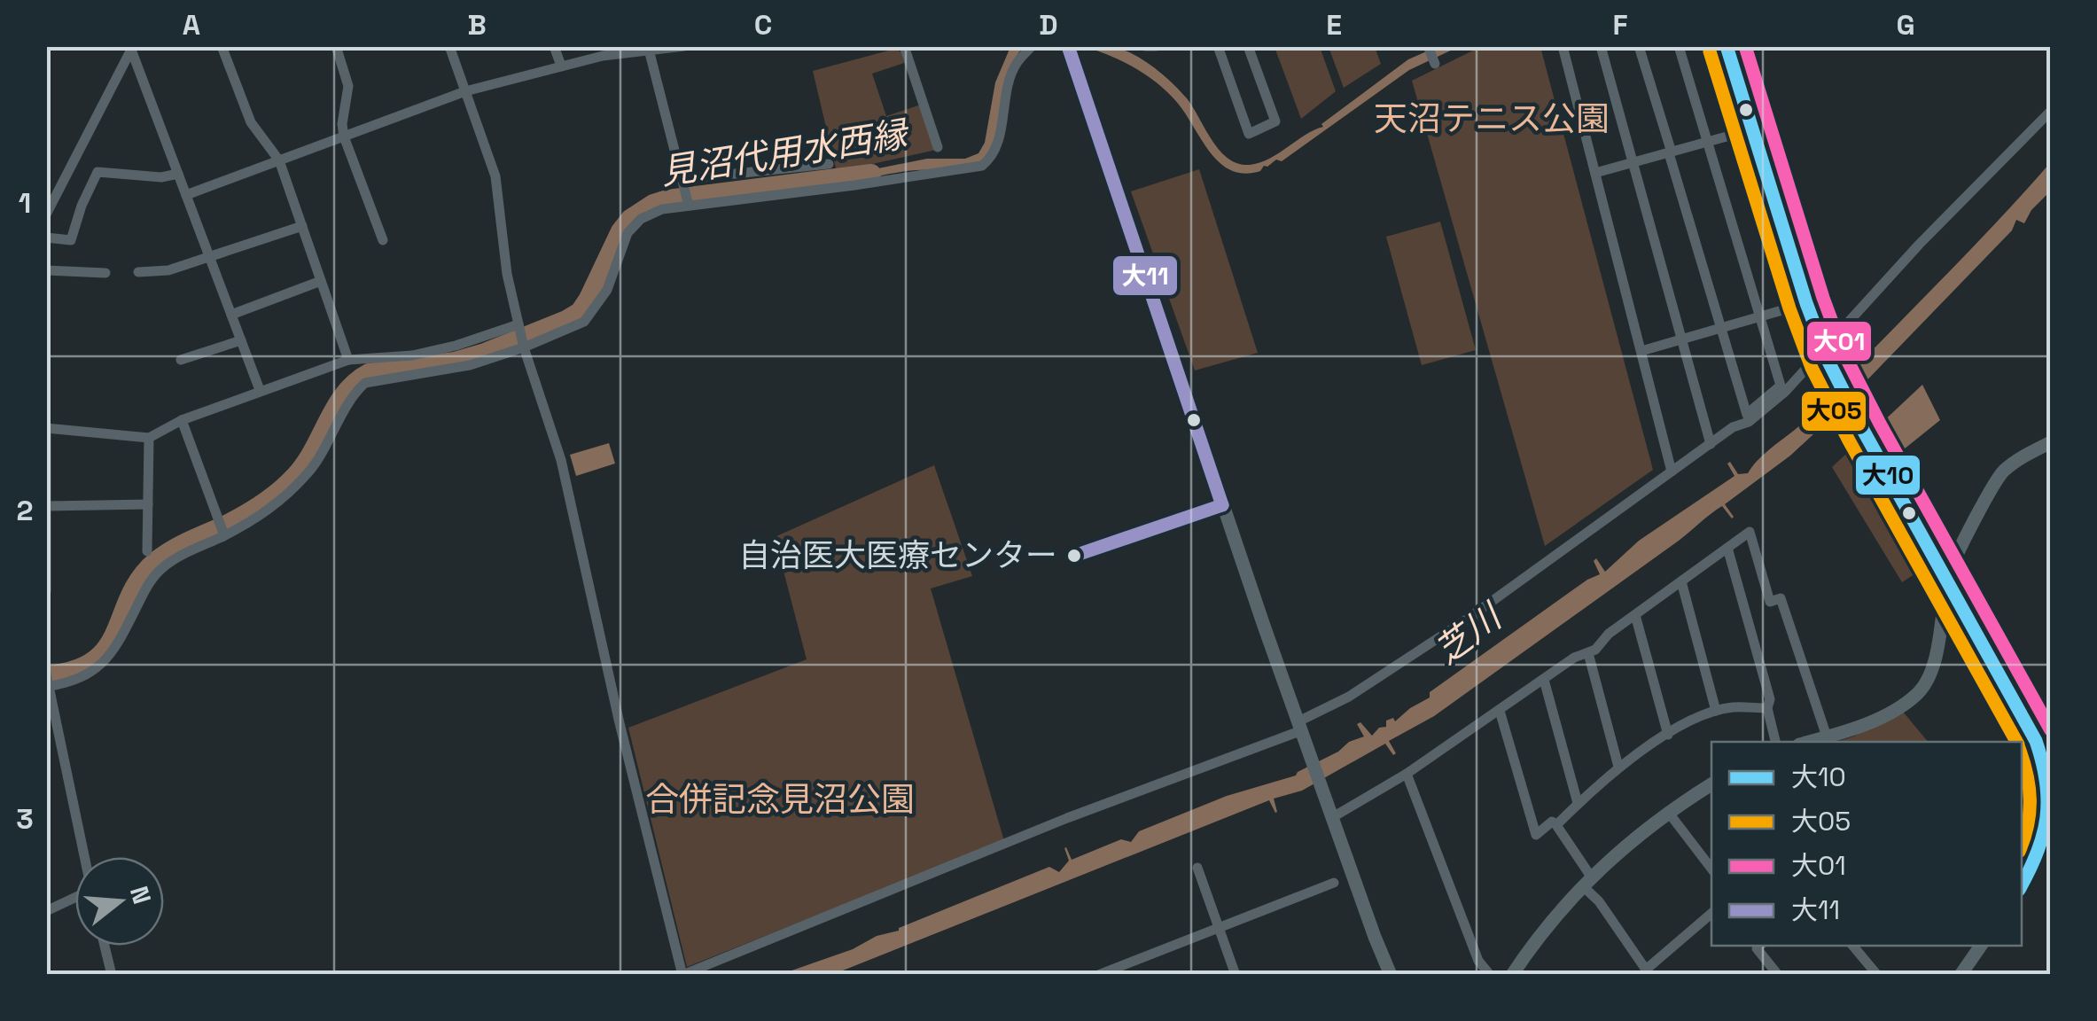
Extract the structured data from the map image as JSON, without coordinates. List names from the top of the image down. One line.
{"water":["見沼代用水西縁","芝川"],"parks":["天沼テニス公園","合併記念見沼公園"],"places":["自治医大医療センター"],"lines":["transit line 大10","transit line 大01","transit line 大11","transit line 大05"],"legend":["大10","大05","大01","大11"],"north":"right","grid":{"columns":["A","B","C","D","E","F","G"],"rows":["1","2","3"]}}
